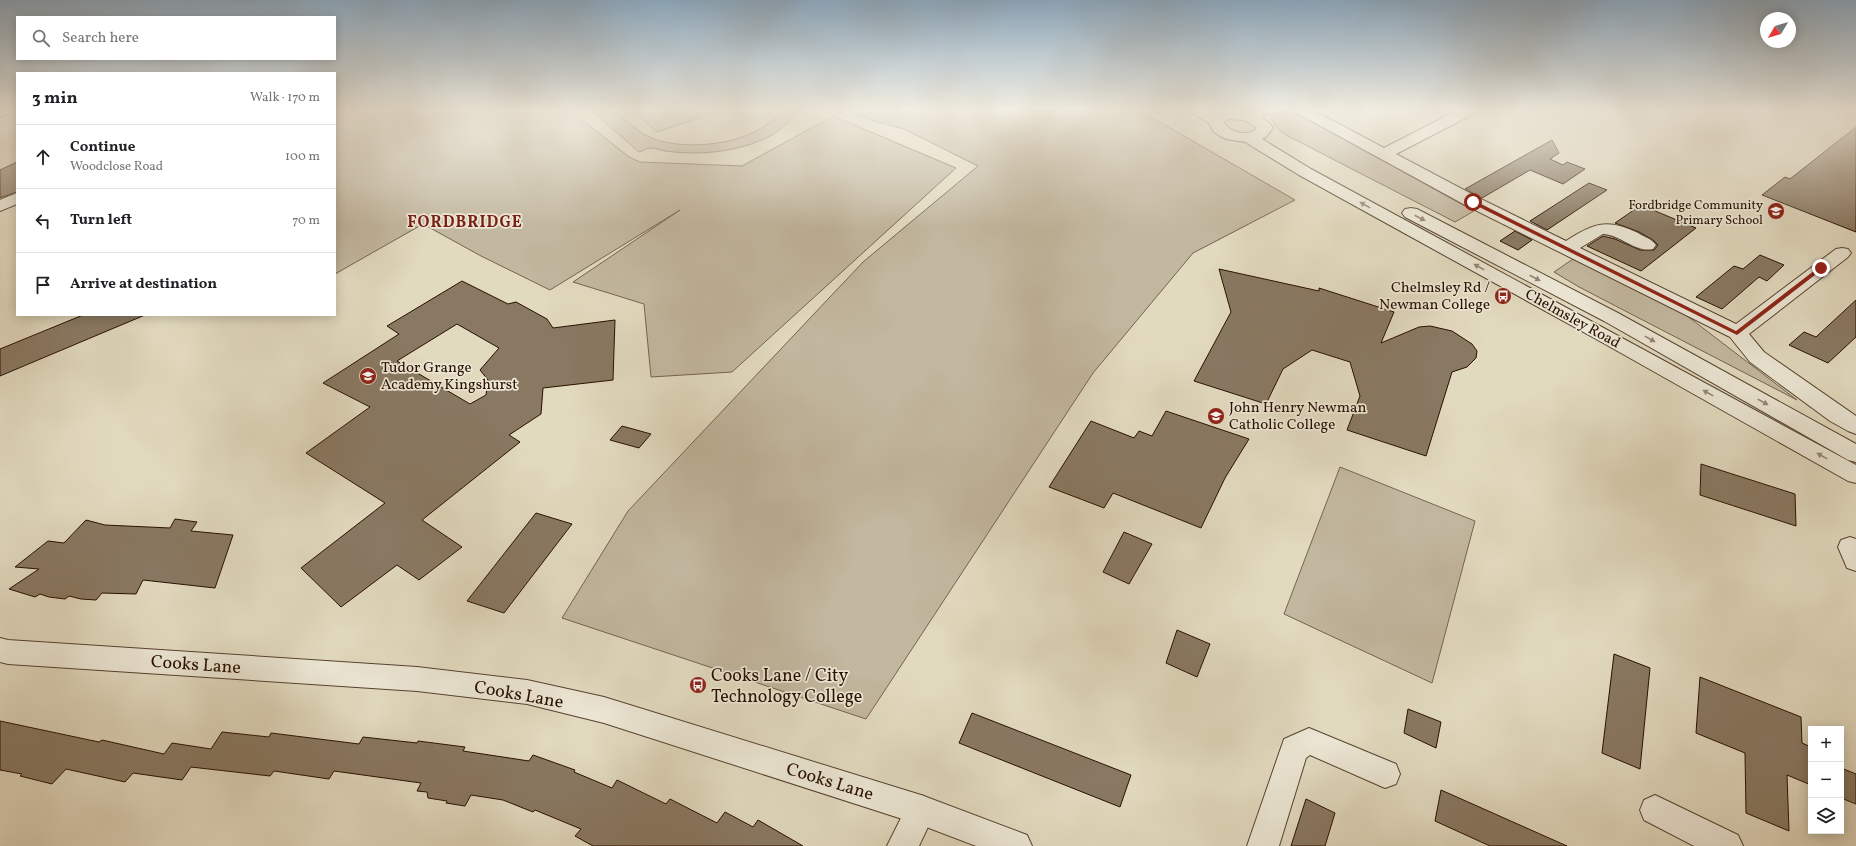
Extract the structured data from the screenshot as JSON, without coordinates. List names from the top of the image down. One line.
{"streets":{"street":["Chelmsley Road","Cooks Lane"]},"districts":["FORDBRIDGE"],"places":{"school or university":["Fordbridge Community Primary School","Tudor Grange Academy Kingshurst","John Henry Newman Catholic College"],"bus stop":["Chelmsley Rd / Newman College","Cooks Lane / City Technology College"]},"north":"bottom left","page":{"search":"Search here","heading":["3 min","Walk · 170 m"],"list":[["Continue","Woodclose Road","100 m"],["Turn left","70 m"],"Arrive at destination"],"map_buttons":["+","−"]}}
